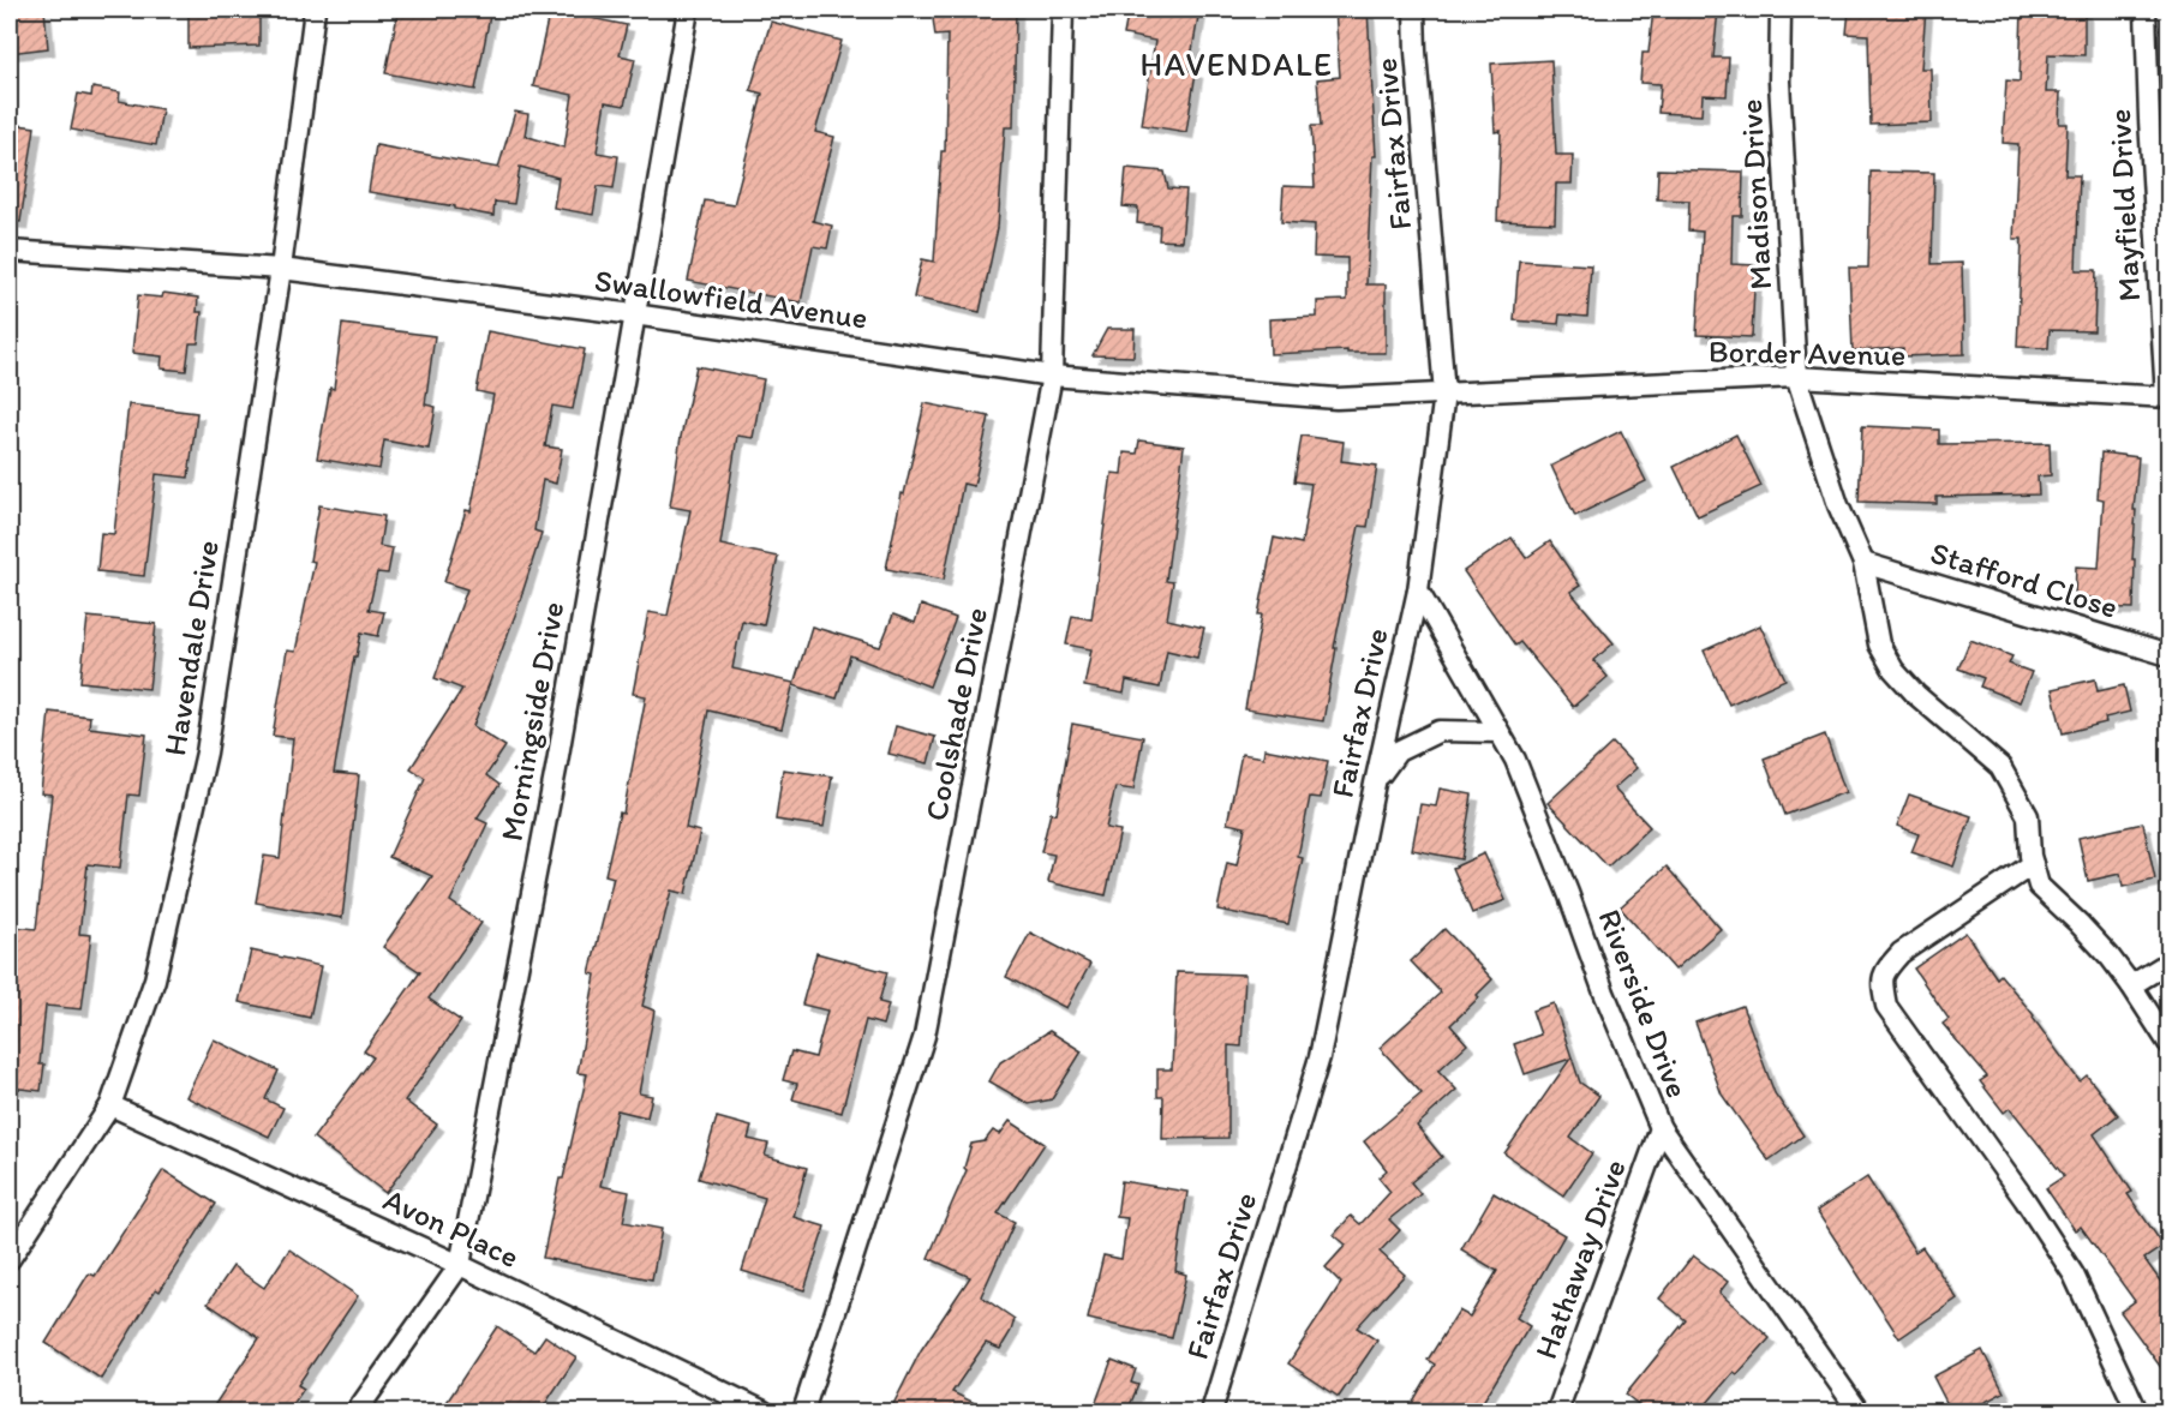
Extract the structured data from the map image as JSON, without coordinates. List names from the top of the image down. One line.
{"streets":{"street":["Fairfax Drive","Madison Drive","Mayfield Drive","Swallowfield Avenue","Border Avenue","Stafford Close","Havendale Drive","Coolshade Drive","Morningside Drive","Riverside Drive","Avon Place","Hathaway Drive"]},"crossings":[["Fairfax Drive","Swallowfield Avenue"],["Fairfax Drive","Border Avenue"],["Fairfax Drive","Riverside Drive"],["Madison Drive","Border Avenue"],["Madison Drive","Stafford Close"],["Mayfield Drive","Border Avenue"],["Swallowfield Avenue","Border Avenue"],["Swallowfield Avenue","Havendale Drive"],["Swallowfield Avenue","Coolshade Drive"],["Swallowfield Avenue","Morningside Drive"],["Havendale Drive","Avon Place"],["Morningside Drive","Avon Place"],["Riverside Drive","Hathaway Drive"]],"districts":["HAVENDALE"]}
